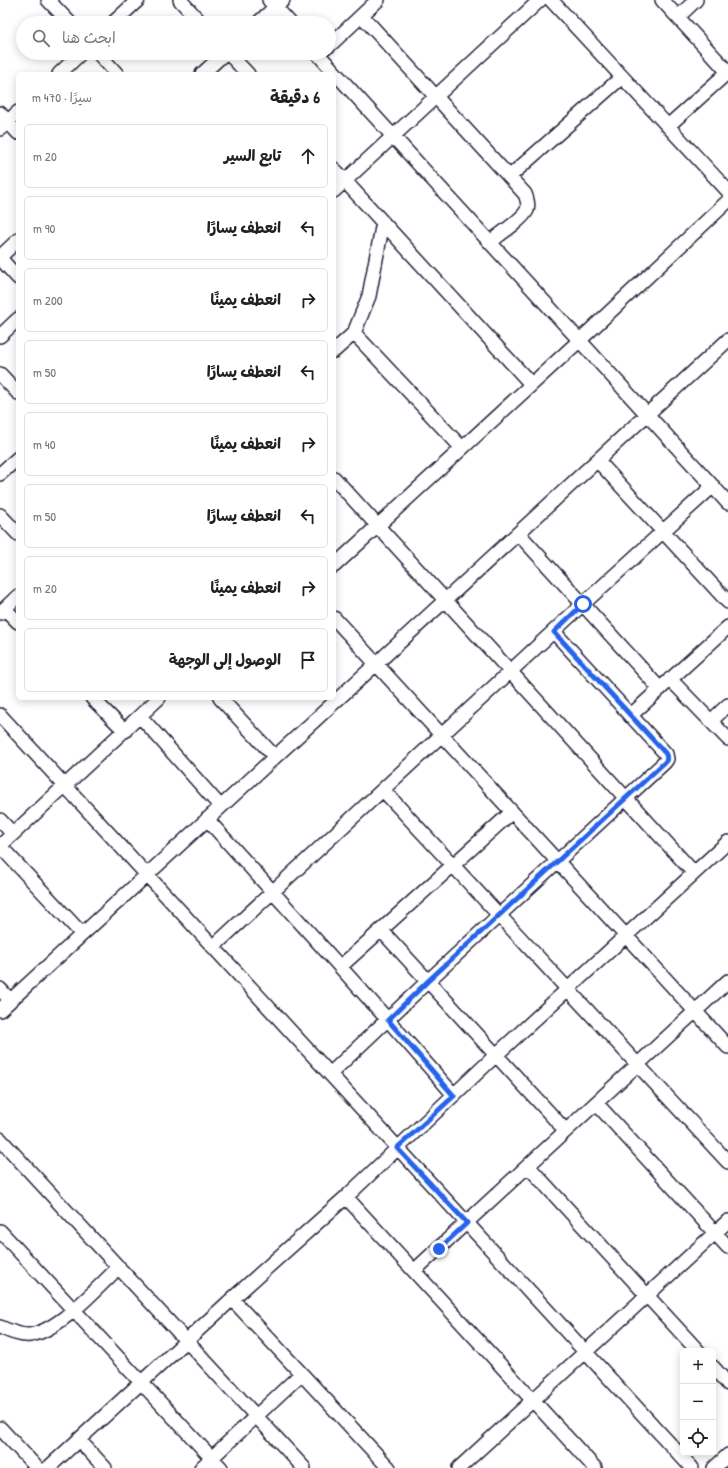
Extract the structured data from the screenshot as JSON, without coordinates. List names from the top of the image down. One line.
{"page":{"search":"ابحث هنا","heading":["6 دقيقة","سيرًا · 470 m"],"list":[["تابع السير","20 m"],["انعطف يسارًا","90 m"],["انعطف يمينًا","200 m"],["انعطف يسارًا","50 m"],["انعطف يمينًا","40 m"],["انعطف يسارًا","50 m"],["انعطف يمينًا","20 m"],"الوصول إلى الوجهة"],"map_buttons":["+","−"]}}
